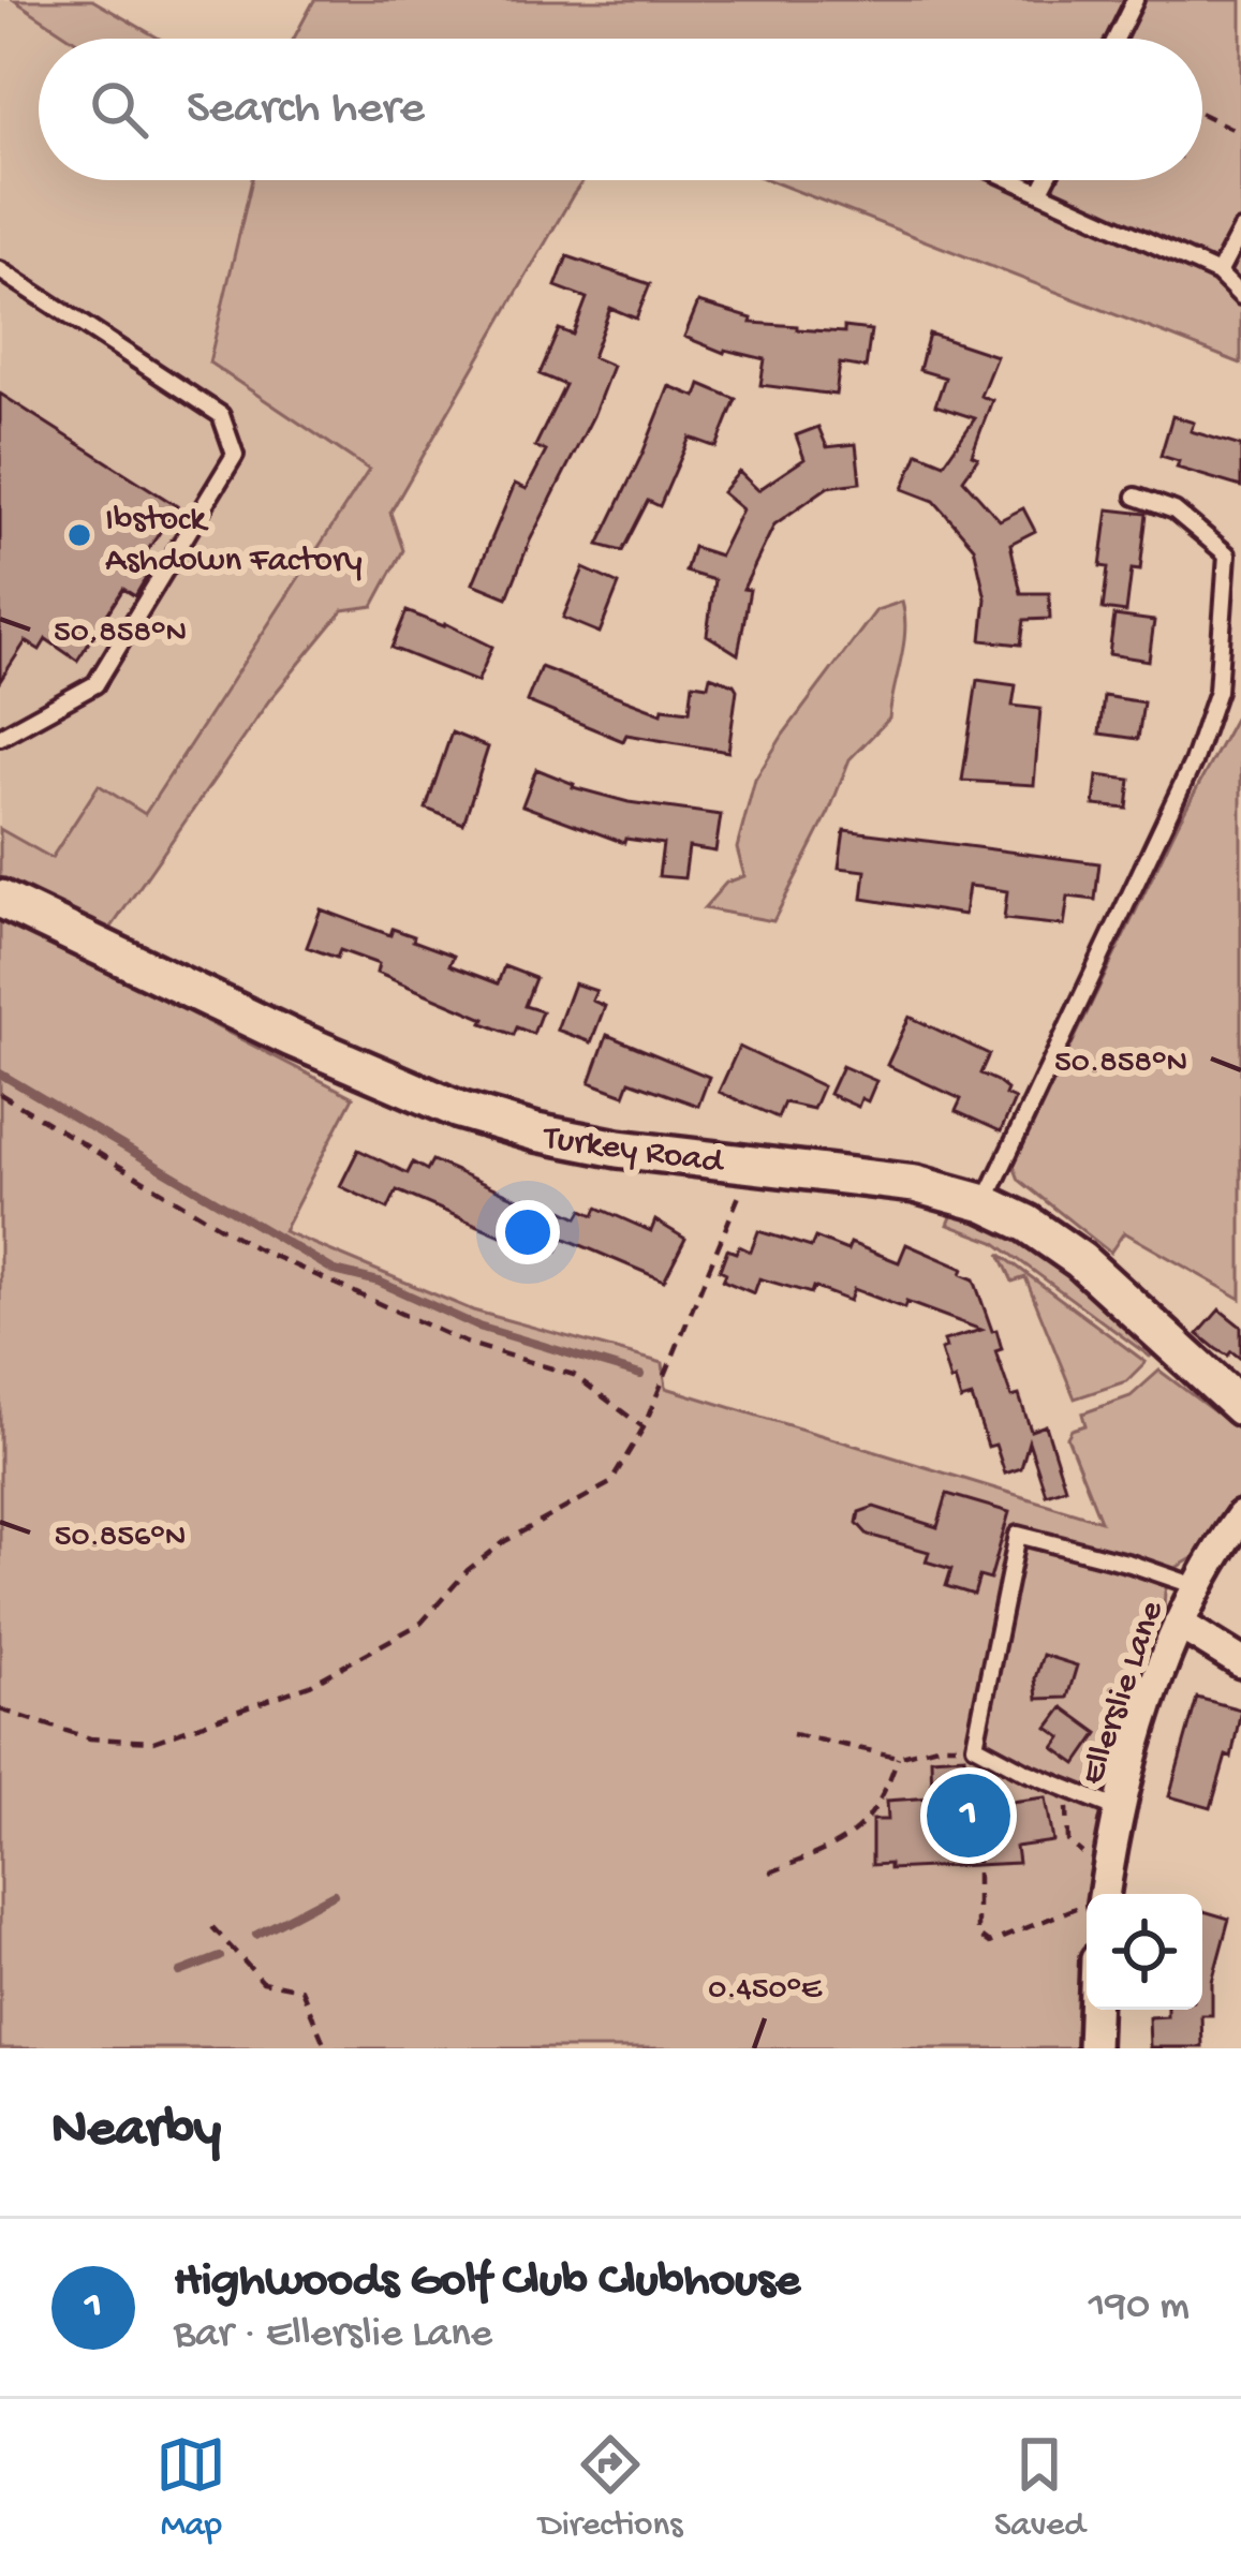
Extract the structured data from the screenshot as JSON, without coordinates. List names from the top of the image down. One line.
{"streets":{"street":["Turkey Road","Ellerslie Lane"]},"places":["Ibstock Ashdown Factory"],"page":{"search":"Search here","pins":"1","heading":"Nearby","list":[{"mark":"1","name":"Highwoods Golf Club Clubhouse","note":"Bar · Ellerslie Lane","value":"190 m"}],"nav":["Map","Directions","Saved"]},"coordinates":["50.858°N","50.856°N","0.450°E"]}
